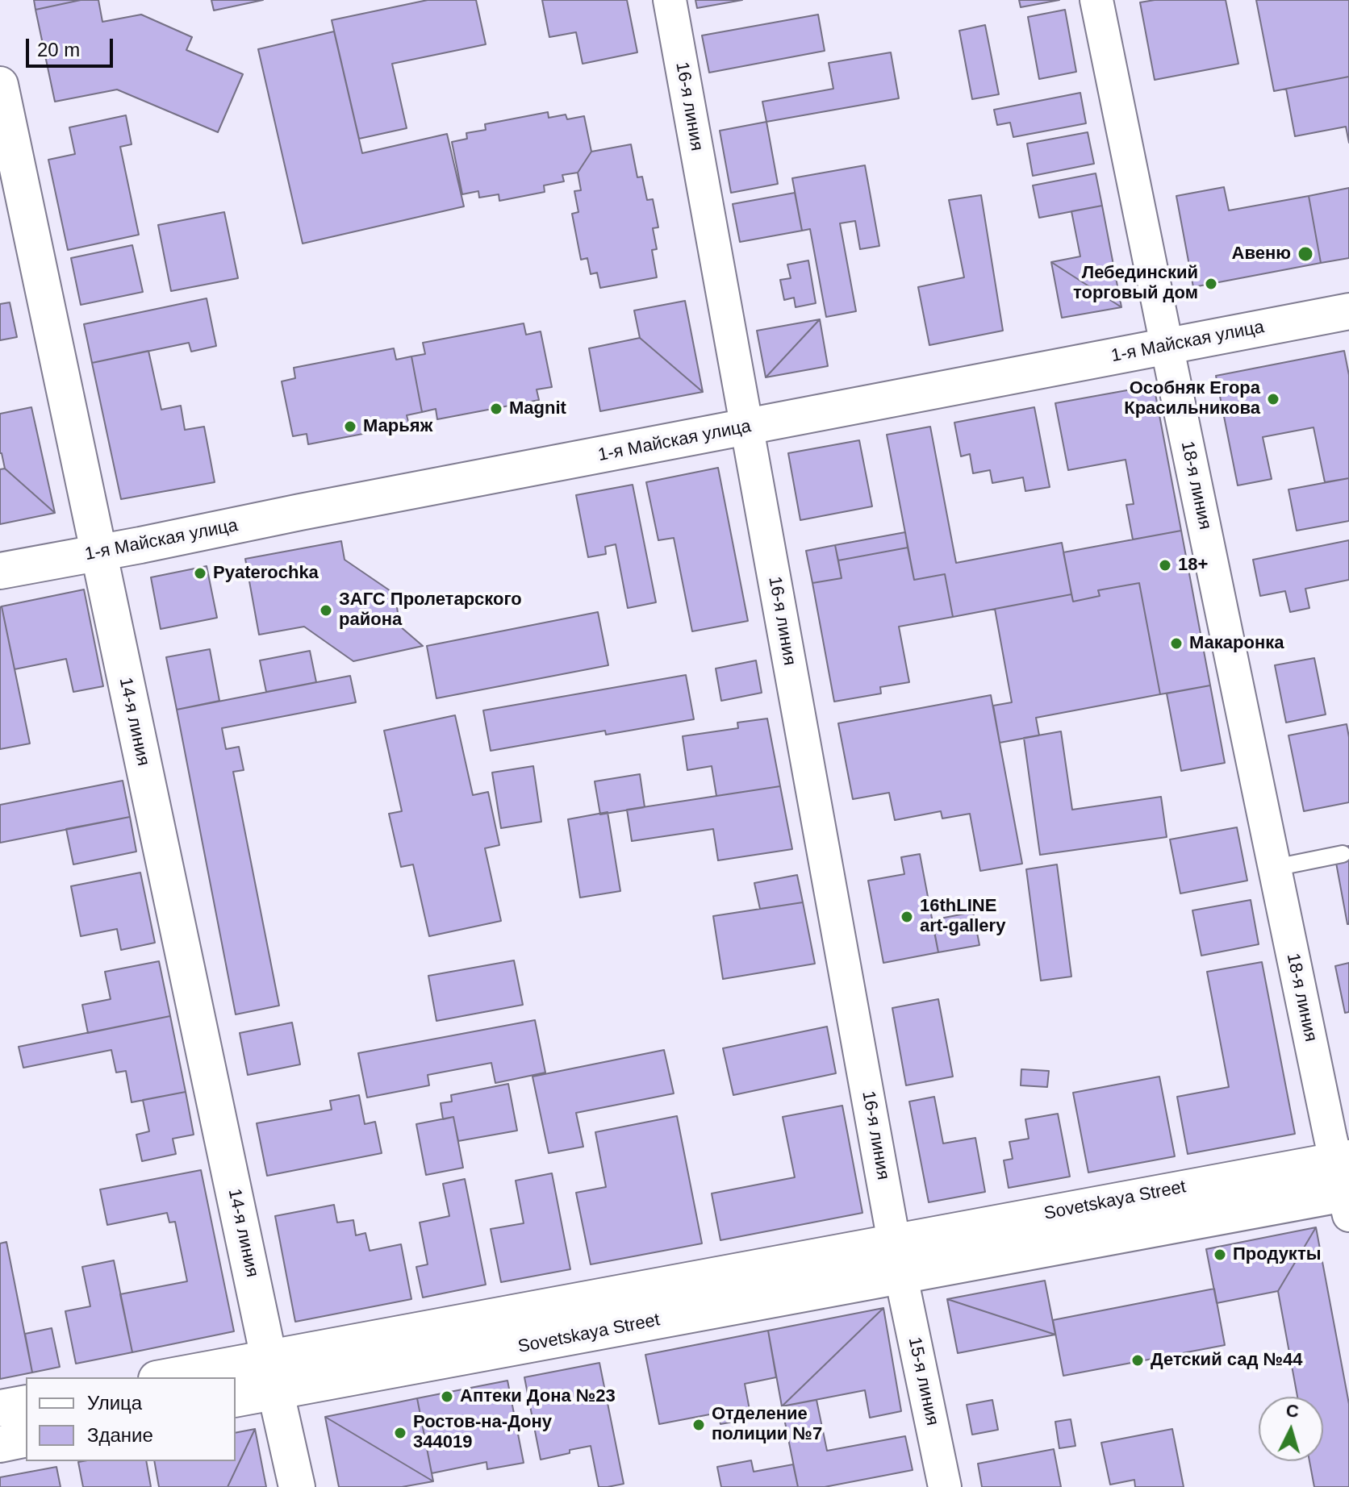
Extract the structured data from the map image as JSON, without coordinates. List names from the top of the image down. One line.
{"streets":{"street":["16-я линия","1-я Майская улица","18-я линия","14-я линия","Sovetskaya Street","15-я линия"]},"crossings":[["16-я линия","1-я Майская улица"],["16-я линия","Sovetskaya Street"],["1-я Майская улица","18-я линия"],["1-я Майская улица","14-я линия"],["18-я линия","Sovetskaya Street"],["14-я линия","Sovetskaya Street"],["Sovetskaya Street","15-я линия"]],"places":["Авеню","Лебединский торговый дом","Особняк Егора Красильникова","Magnit","Марьяж","18+","Pyaterochka","ЗАГС Пролетарского района","Макаронка","16thLINE art-gallery","Продукты","Детский сад №44","Аптеки Дона №23","Отделение полиции №7","Ростов-на-Дону 344019"],"legend":["Улица","Здание"],"scale_bar":"20 m","north":"top"}
